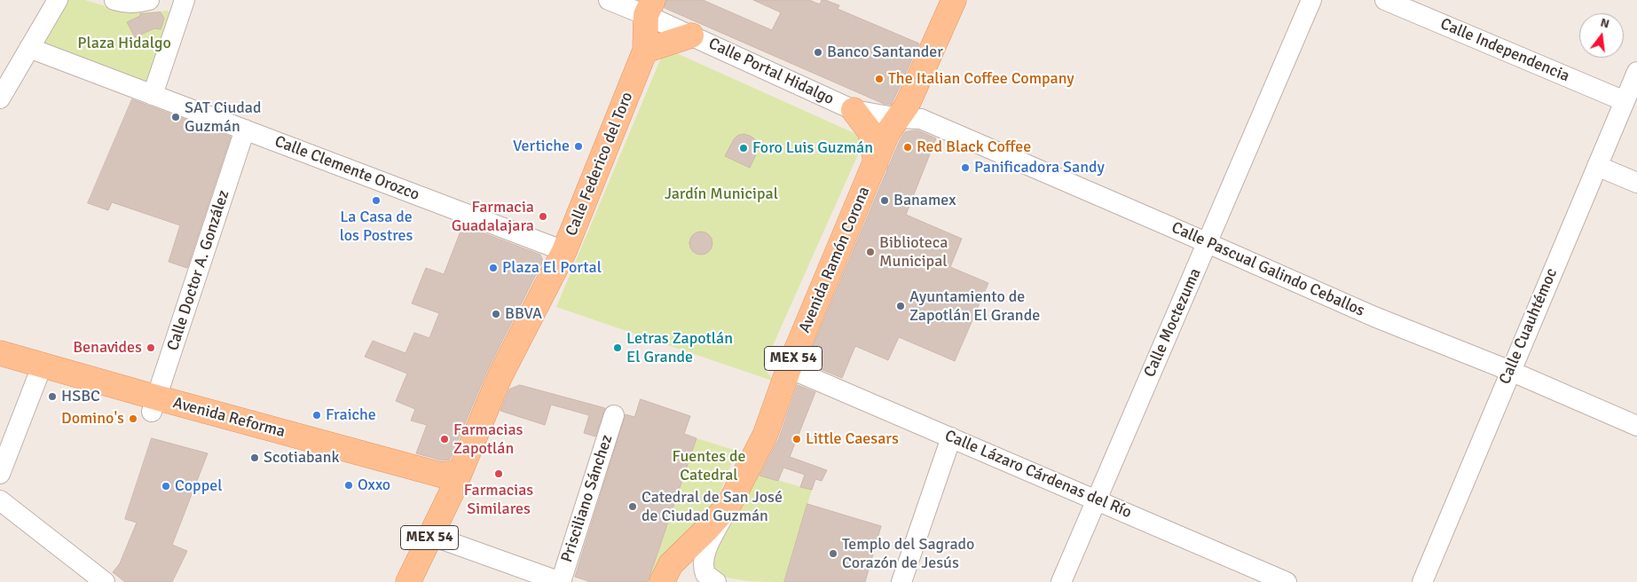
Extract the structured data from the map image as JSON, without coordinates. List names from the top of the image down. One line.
{"streets":{"main road":["Calle Federico del Toro","Avenida Ramón Corona","MEX 54","Avenida Reforma"],"street":["Calle Independencia","Calle Portal Hidalgo","Calle Clemente Orozco","Calle Pascual Galindo Ceballos","Calle Doctor A. González","Calle Moctezuma","Calle Cuauhtémoc","Calle Lázaro Cárdenas del Río","Prisciliano Sánchez"]},"crossings":[["Calle Independencia","Calle Cuauhtémoc"],["Calle Portal Hidalgo","Calle Federico del Toro"],["Calle Portal Hidalgo","Avenida Ramón Corona"],["Calle Portal Hidalgo","Calle Pascual Galindo Ceballos"],["Calle Portal Hidalgo","MEX 54"],["Calle Federico del Toro","Calle Clemente Orozco"],["Calle Federico del Toro","MEX 54"],["Calle Federico del Toro","Avenida Reforma"],["Calle Clemente Orozco","Calle Doctor A. González"],["Avenida Ramón Corona","Calle Pascual Galindo Ceballos"],["Avenida Ramón Corona","MEX 54"],["Avenida Ramón Corona","Calle Lázaro Cárdenas del Río"],["Calle Pascual Galindo Ceballos","Calle Moctezuma"],["Calle Pascual Galindo Ceballos","Calle Cuauhtémoc"],["Calle Pascual Galindo Ceballos","MEX 54"],["Calle Doctor A. González","Avenida Reforma"],["Calle Moctezuma","Calle Lázaro Cárdenas del Río"],["MEX 54","Avenida Reforma"]],"parks":["Plaza Hidalgo","Jardín Municipal","Fuentes de Catedral"],"places":["Banco Santander","The Italian Coffee Company","SAT Ciudad Guzmán","Vertiche","Red Black Coffee","Foro Luis Guzmán","Panificadora Sandy","La Casa de los Postres","Banamex","Farmacia Guadalajara","Biblioteca Municipal","Plaza El Portal","Ayuntamiento de Zapotlán El Grande","BBVA","Benavides","Letras Zapotlán El Grande","HSBC","Fraiche","Domino's","Farmacias Zapotlán","Little Caesars","Scotiabank","Farmacias Similares","Oxxo","Coppel","Catedral de San José de Ciudad Guzmán","Templo del Sagrado Corazón de Jesús"],"north":"top"}
